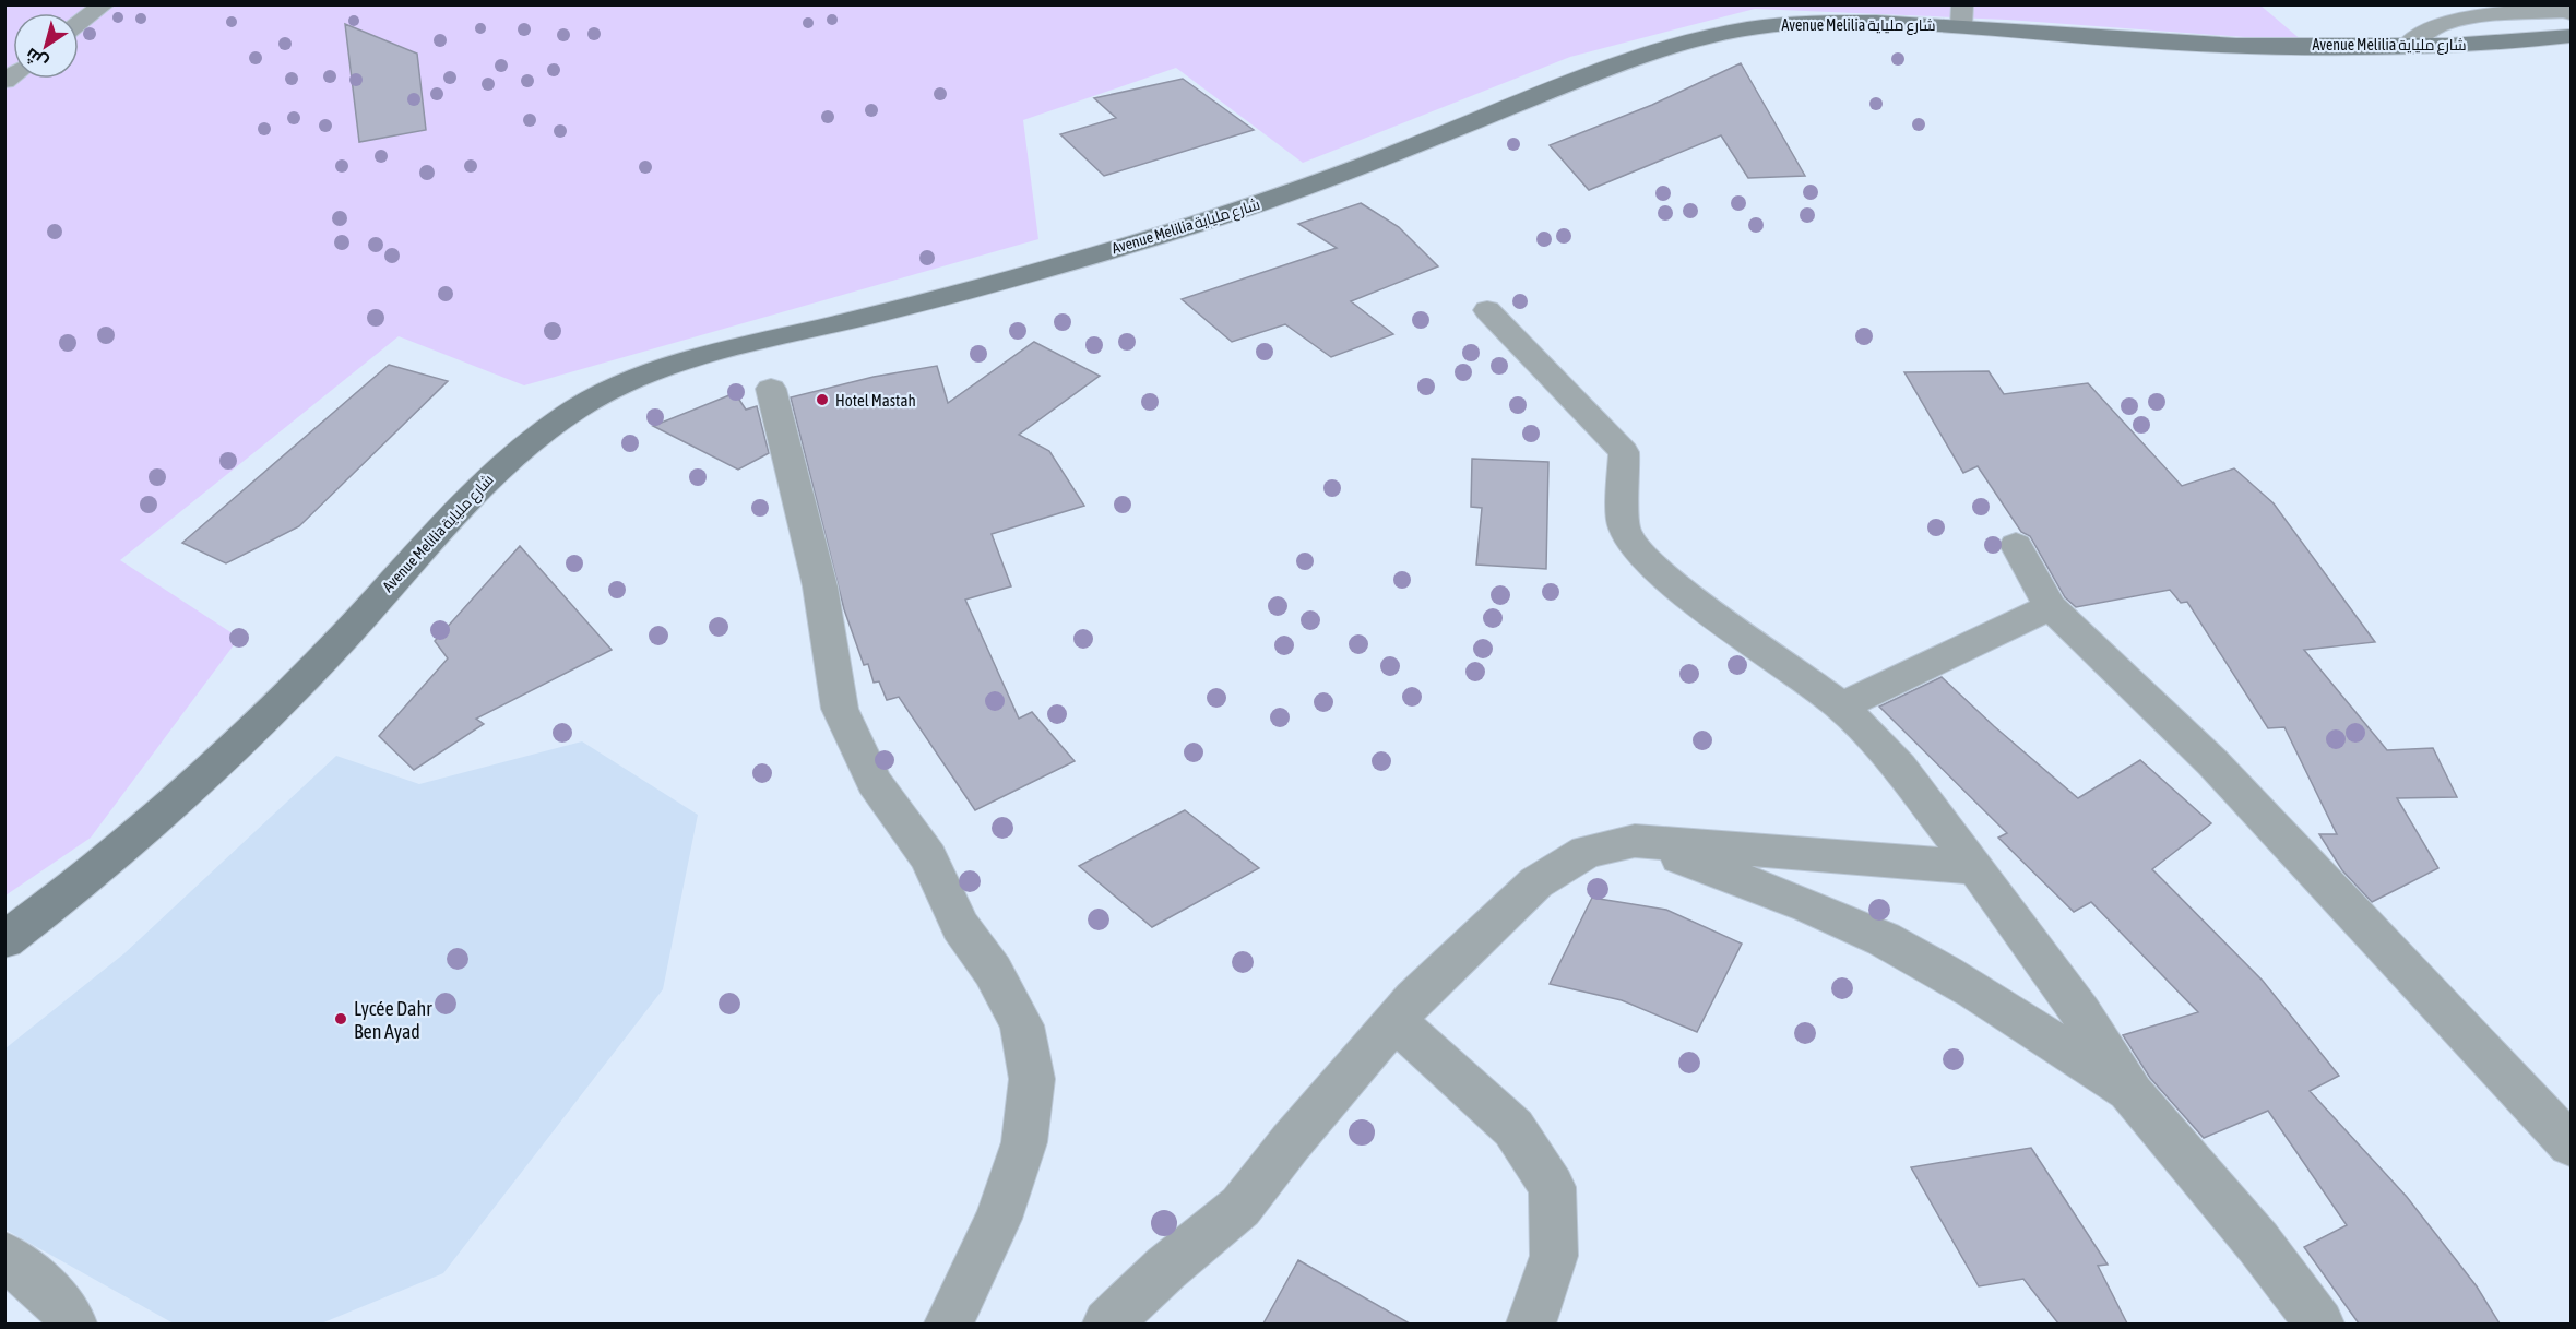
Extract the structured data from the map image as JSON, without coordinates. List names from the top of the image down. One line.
{"streets":{"street":["Avenue Melilia شارع ملياية"]},"places":["Hotel Mastah","Lycée Dahr Ben Ayad"],"north":"bottom left"}
